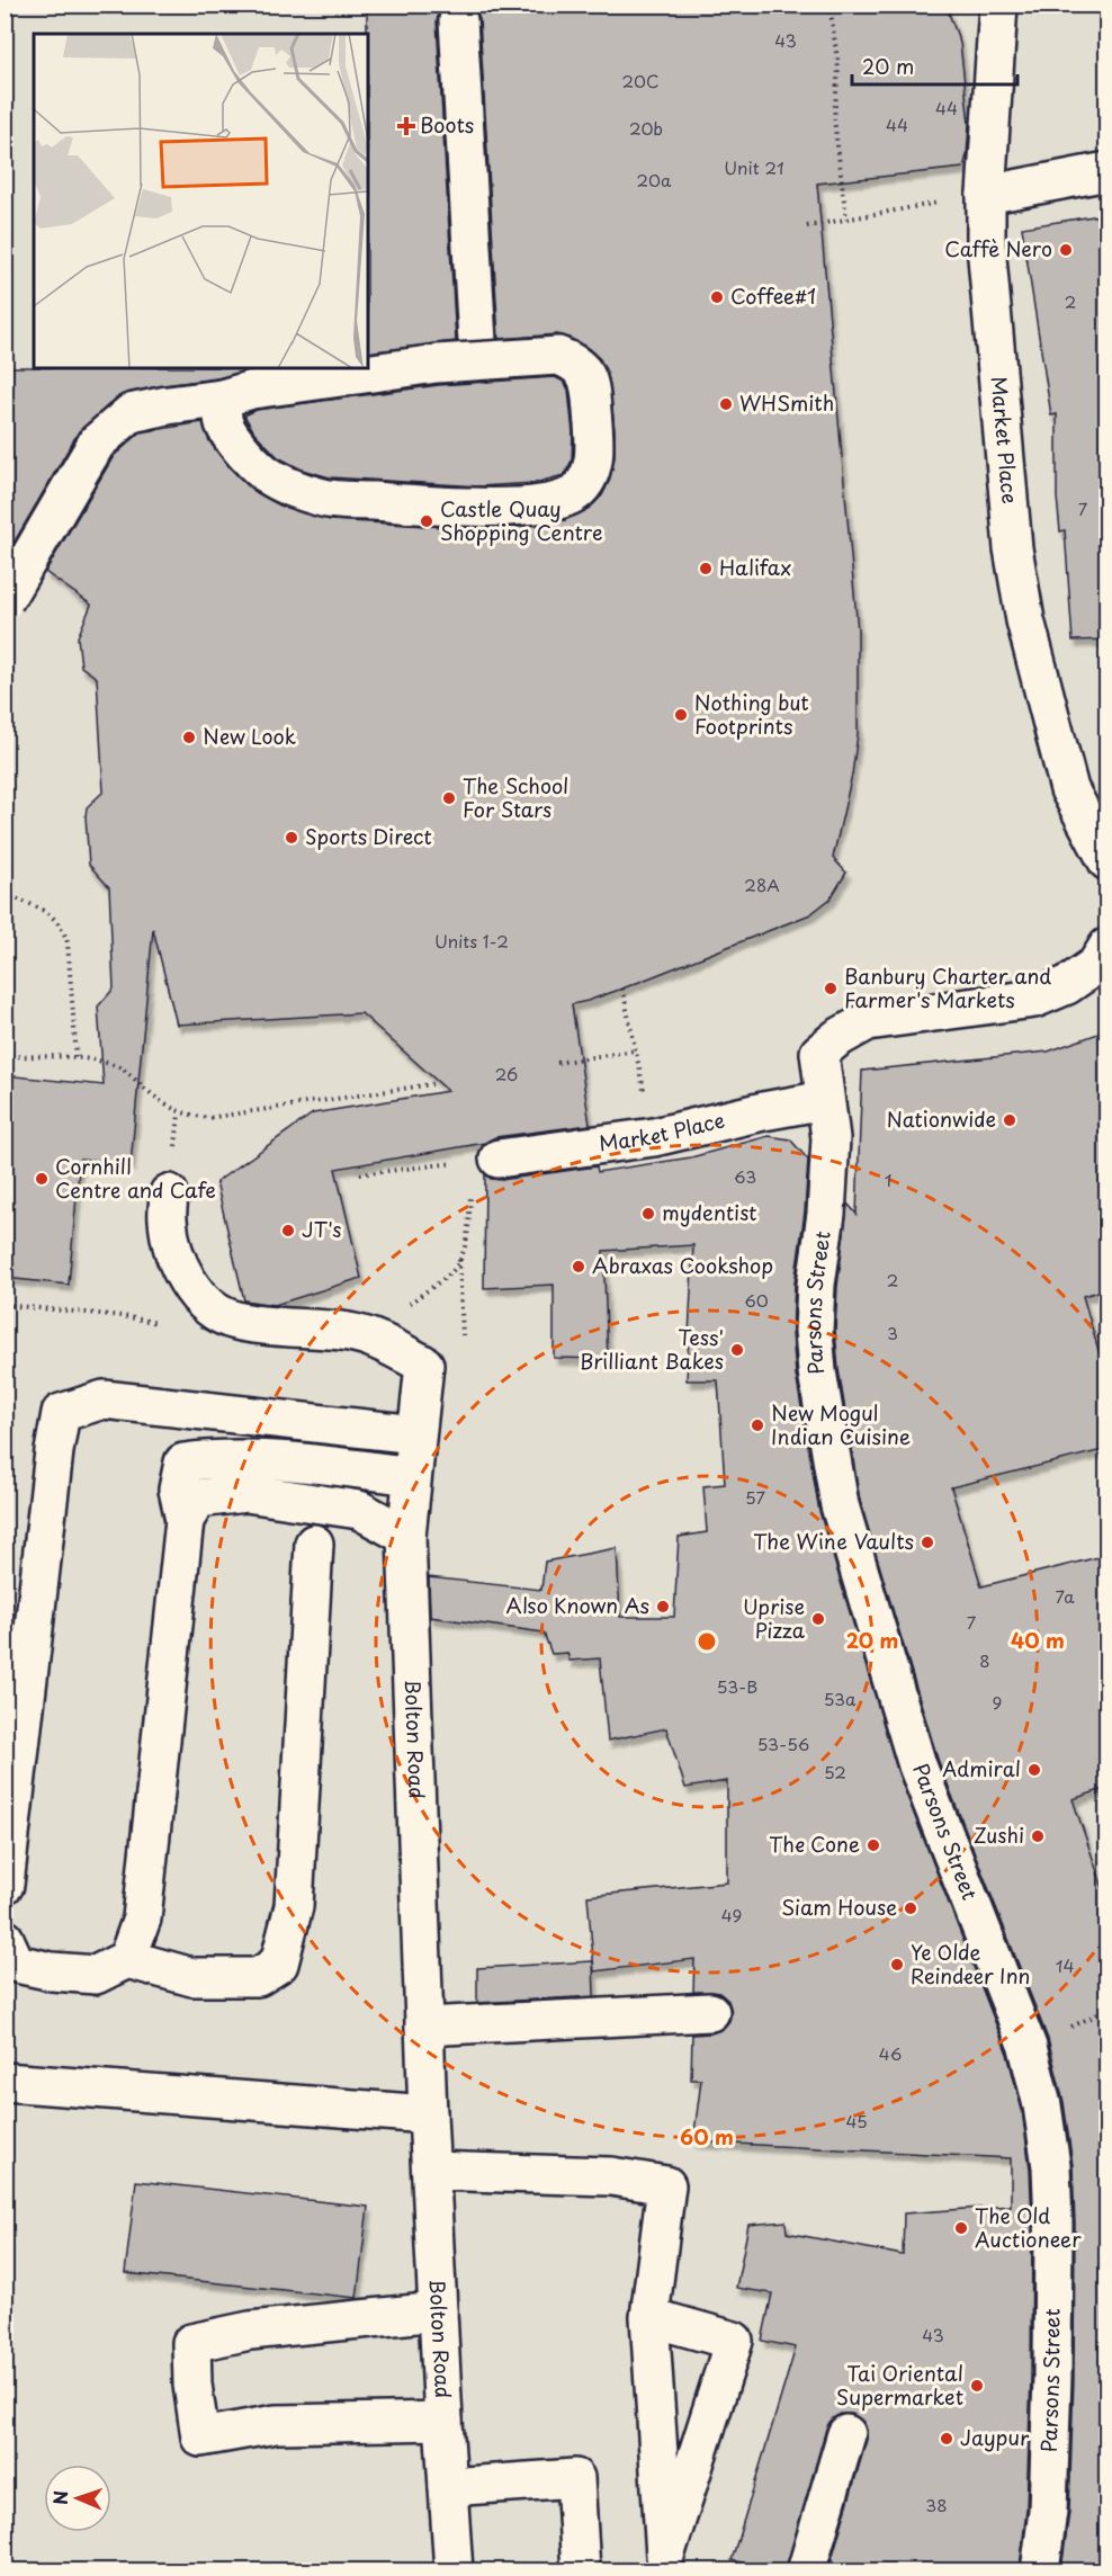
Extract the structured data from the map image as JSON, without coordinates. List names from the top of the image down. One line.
{"streets":{"street":["Market Place","Parsons Street","Bolton Road"]},"crossings":[["Market Place","Parsons Street"]],"places":{"health":["Boots"],"other":["Caffè Nero","Coffee#1","WHSmith","Castle Quay Shopping Centre","Halifax","Nothing but Footprints","New Look","The School For Stars","Sports Direct","Banbury Charter and Farmer's Markets","Nationwide","Cornhill Centre and Cafe","mydentist","JT's","Abraxas Cookshop","Tess' Brilliant Bakes","New Mogul Indian Cuisine","The Wine Vaults","Also Known As","Uprise Pizza","Admiral","Zushi","The Cone","Siam House","Ye Olde Reindeer Inn","The Old Auctioneer","Tai Oriental Supermarket","Jaypur"]},"house_numbers":["43","20C","44","44","20b","Unit 21","20a","2","7","28A","Units 1-2","26","63","1","2","60","3","57","7a","7","8","53-B","53a","9","53-56","52","49","14","46","45","43","38"],"scale_bar":"20 m","north":"left","rings":["20 m","40 m","60 m"]}
